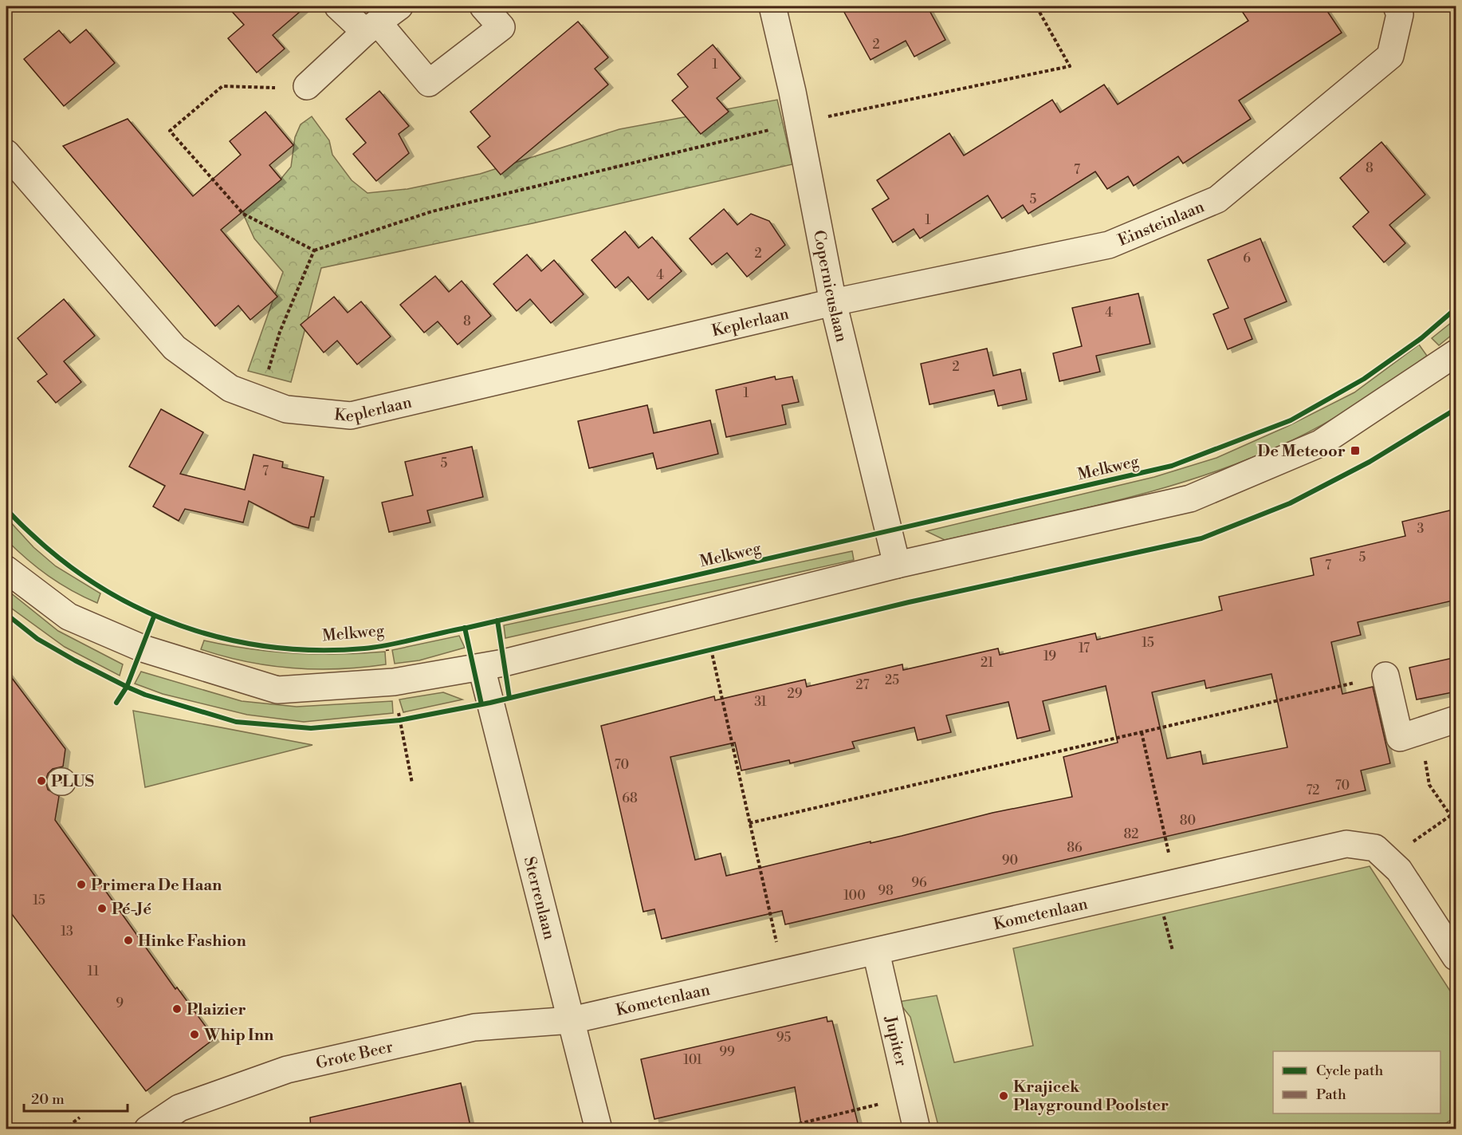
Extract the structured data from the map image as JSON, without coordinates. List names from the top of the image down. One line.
{"streets":{"street":["Einsteinlaan","Copernicuslaan","Keplerlaan","Sterrenlaan","Kometenlaan","Jupiter","Grote Beer"],"cycle path":["Melkweg"]},"crossings":[["Einsteinlaan","Copernicuslaan"],["Einsteinlaan","Keplerlaan"],["Copernicuslaan","Keplerlaan"],["Sterrenlaan","Kometenlaan"],["Sterrenlaan","Grote Beer"],["Kometenlaan","Jupiter"],["Kometenlaan","Grote Beer"]],"places":{"transit":["De Meteoor"],"other":["PLUS","Primera De Haan","Pé-Jé","Hinke Fashion","Plaizier","Whip Inn","Krajicek Playground Poolster"]},"house_numbers":["2","1","8","7","5","1","2","6","4","4","8","2","1","5","7","3","5","7","15","17","19","21","25","27","29","31","70","70","72","68","80","82","86","90","96","98","100","15","13","11","9","95","99","101"],"legend":["Cycle path","Path"],"scale_bar":"20 m"}
